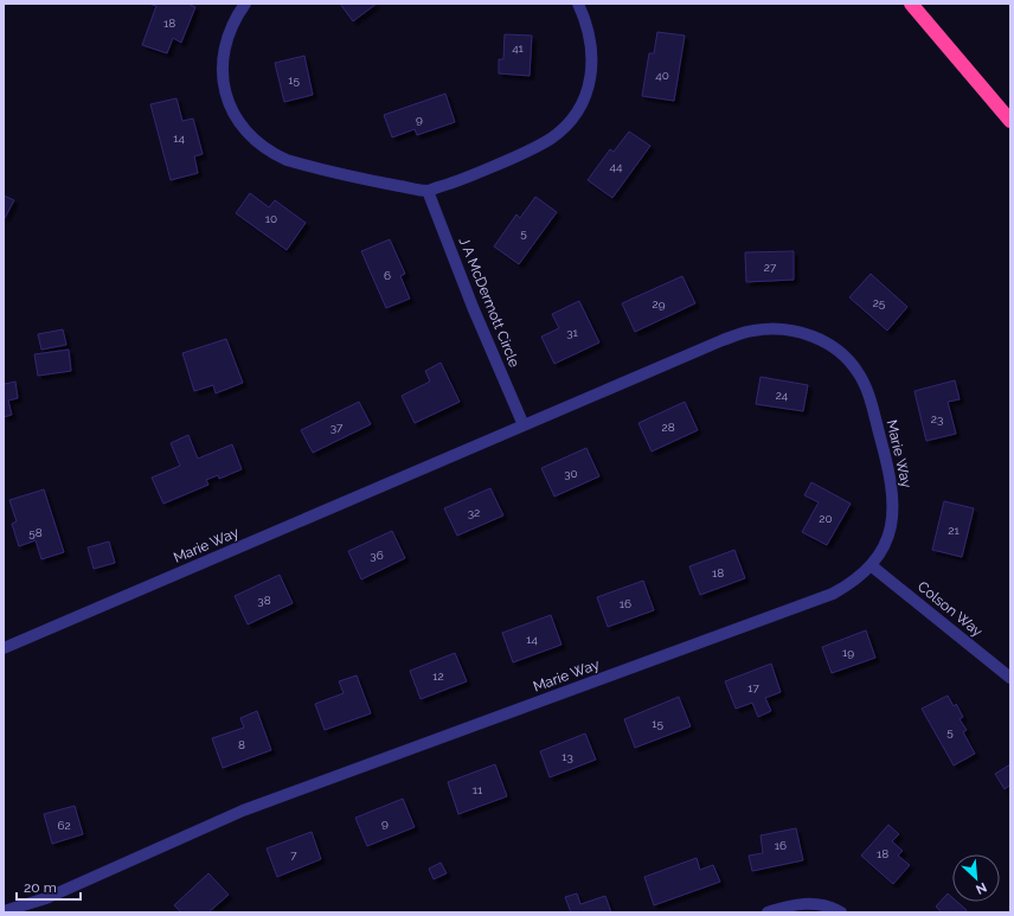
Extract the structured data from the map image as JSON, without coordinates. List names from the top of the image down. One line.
{"streets":{"street":["J A McDermott Circle","Marie Way","Colson Way"]},"crossings":[["J A McDermott Circle","Marie Way"],["Marie Way","Colson Way"]],"house_numbers":["18","41","40","15","9","14","44","10","5","27","6","25","29","31","24","23","37","28","30","32","20","21","58","36","18","38","16","14","19","12","17","15","5","8","13","11","9","62","16","18","7"],"scale_bar":"20 m","north":"bottom right"}
